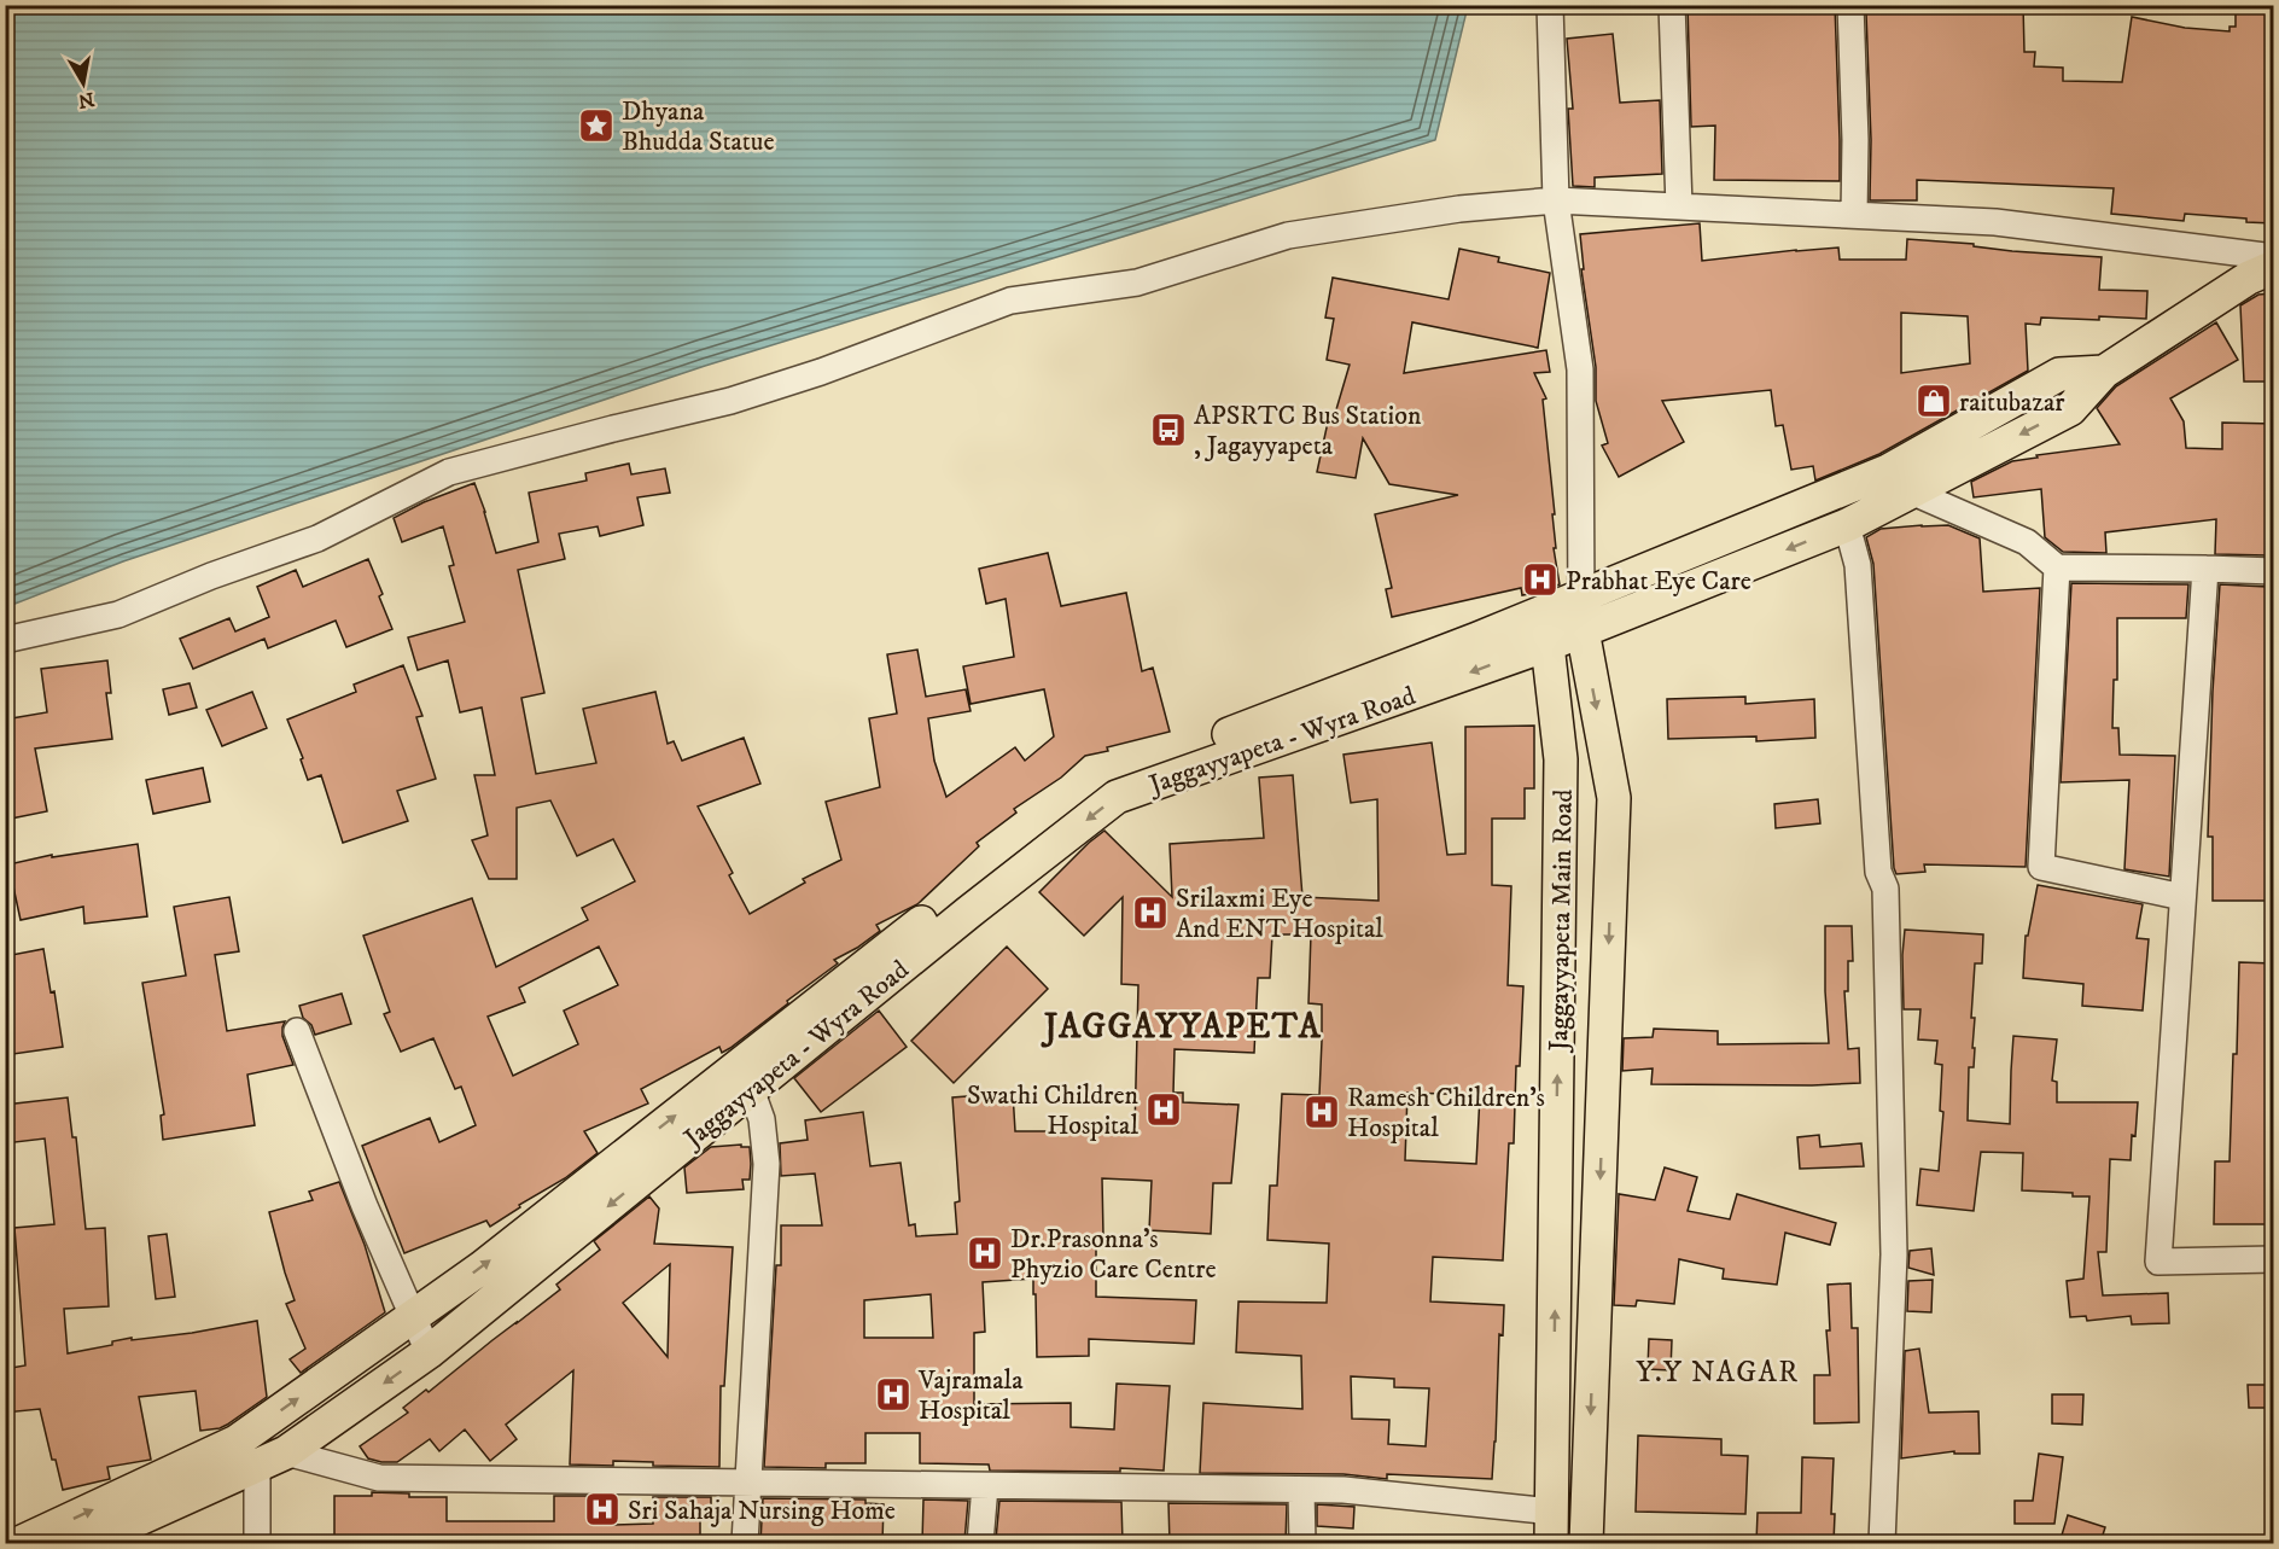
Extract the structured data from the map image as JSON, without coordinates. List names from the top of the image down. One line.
{"streets":{"main road":["Jaggayyapeta - Wyra Road","Jaggayyapeta Main Road"]},"crossings":[["Jaggayyapeta - Wyra Road","Jaggayyapeta Main Road"]],"districts":["JAGGAYYAPETA","Y.Y NAGAR"],"places":{"place":["Dhyana Bhudda Statue"],"shop":["raitubazar"],"bus stop":["APSRTC Bus Station , Jagayyapeta"],"hospital":["Prabhat Eye Care","Srilaxmi Eye And ENT Hospital","Swathi Children Hospital","Ramesh Children's Hospital","Dr.Prasonna's Phyzio Care Centre","Vajramala Hospital","Sri Sahaja Nursing Home"]},"north":"bottom"}
